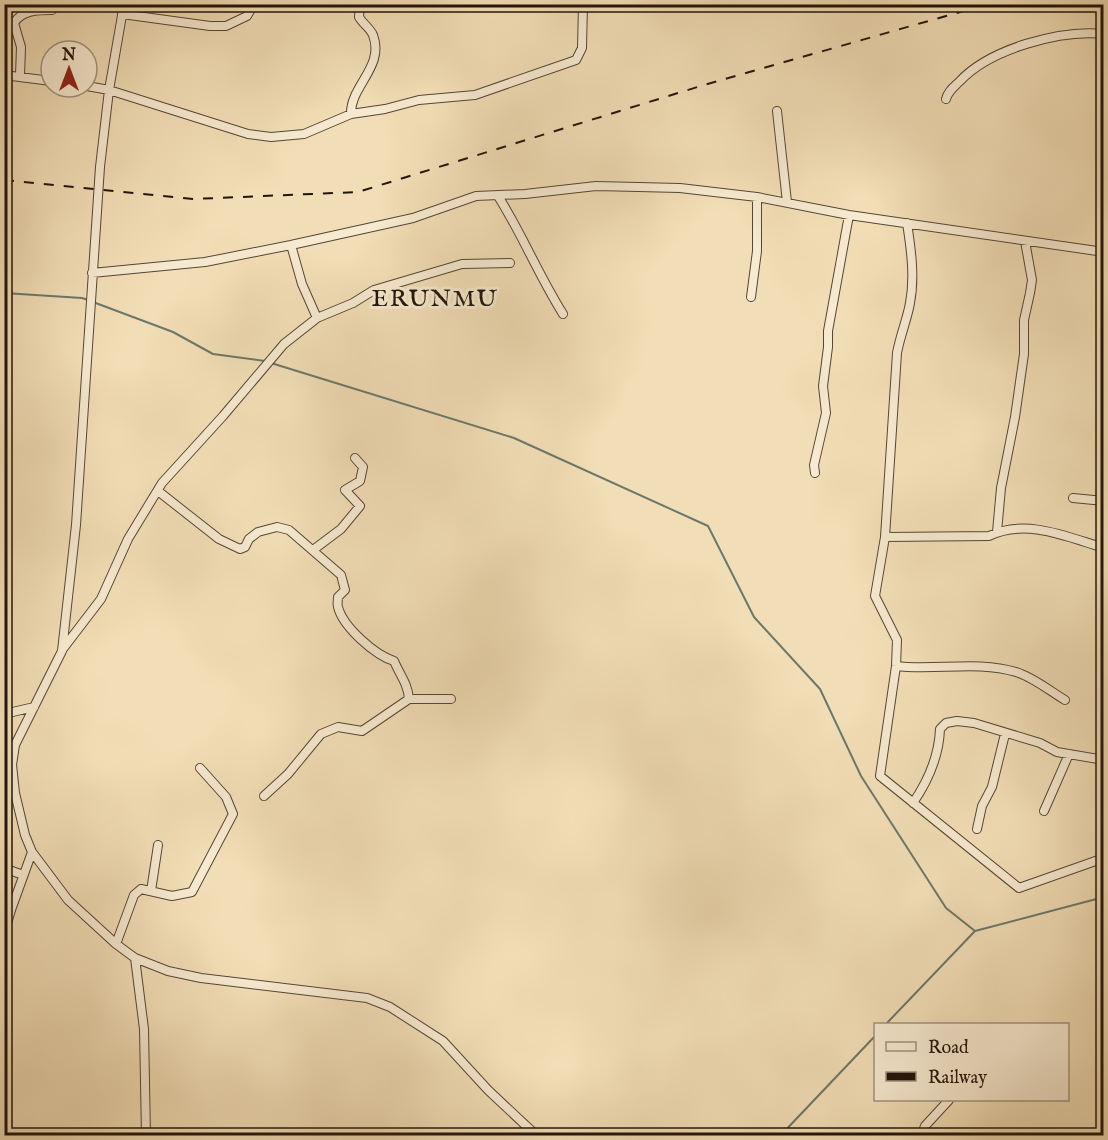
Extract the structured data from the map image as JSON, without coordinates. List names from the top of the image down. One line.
{"districts":["ERUNMU"],"legend":["Road","Railway"],"north":"top"}
